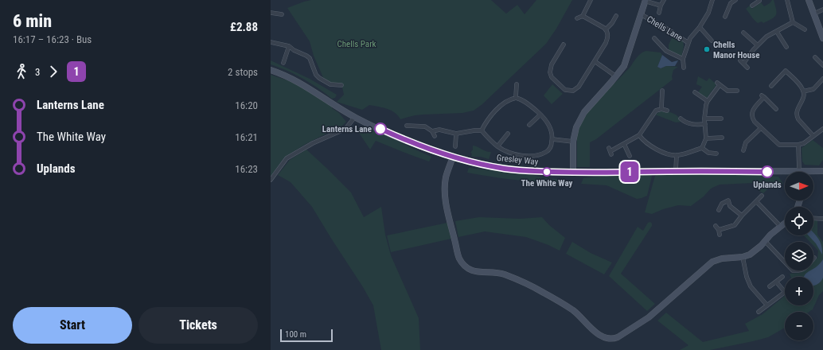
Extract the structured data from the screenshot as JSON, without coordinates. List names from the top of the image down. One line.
{"streets":{"street":["Chells Lane","Gresley Way"]},"parks":["Chells Park"],"places":["Chells Manor House","Lanterns Lane","The White Way","Uplands"],"lines":["bus line 1"],"scale_bar":"100 m","north":"right","page":{"heading":["6 min","16:17 – 16:23 · Bus","£2.88"],"on_map":"1","legs":["3","1","2 stops"],"list":[{"name":"Lanterns Lane","value":"16:20"},{"name":"The White Way","value":"16:21"},{"name":"Uplands","value":"16:23"}],"map_buttons":["+","−"],"buttons":["Start","Tickets"],"scale":"100 m"}}
